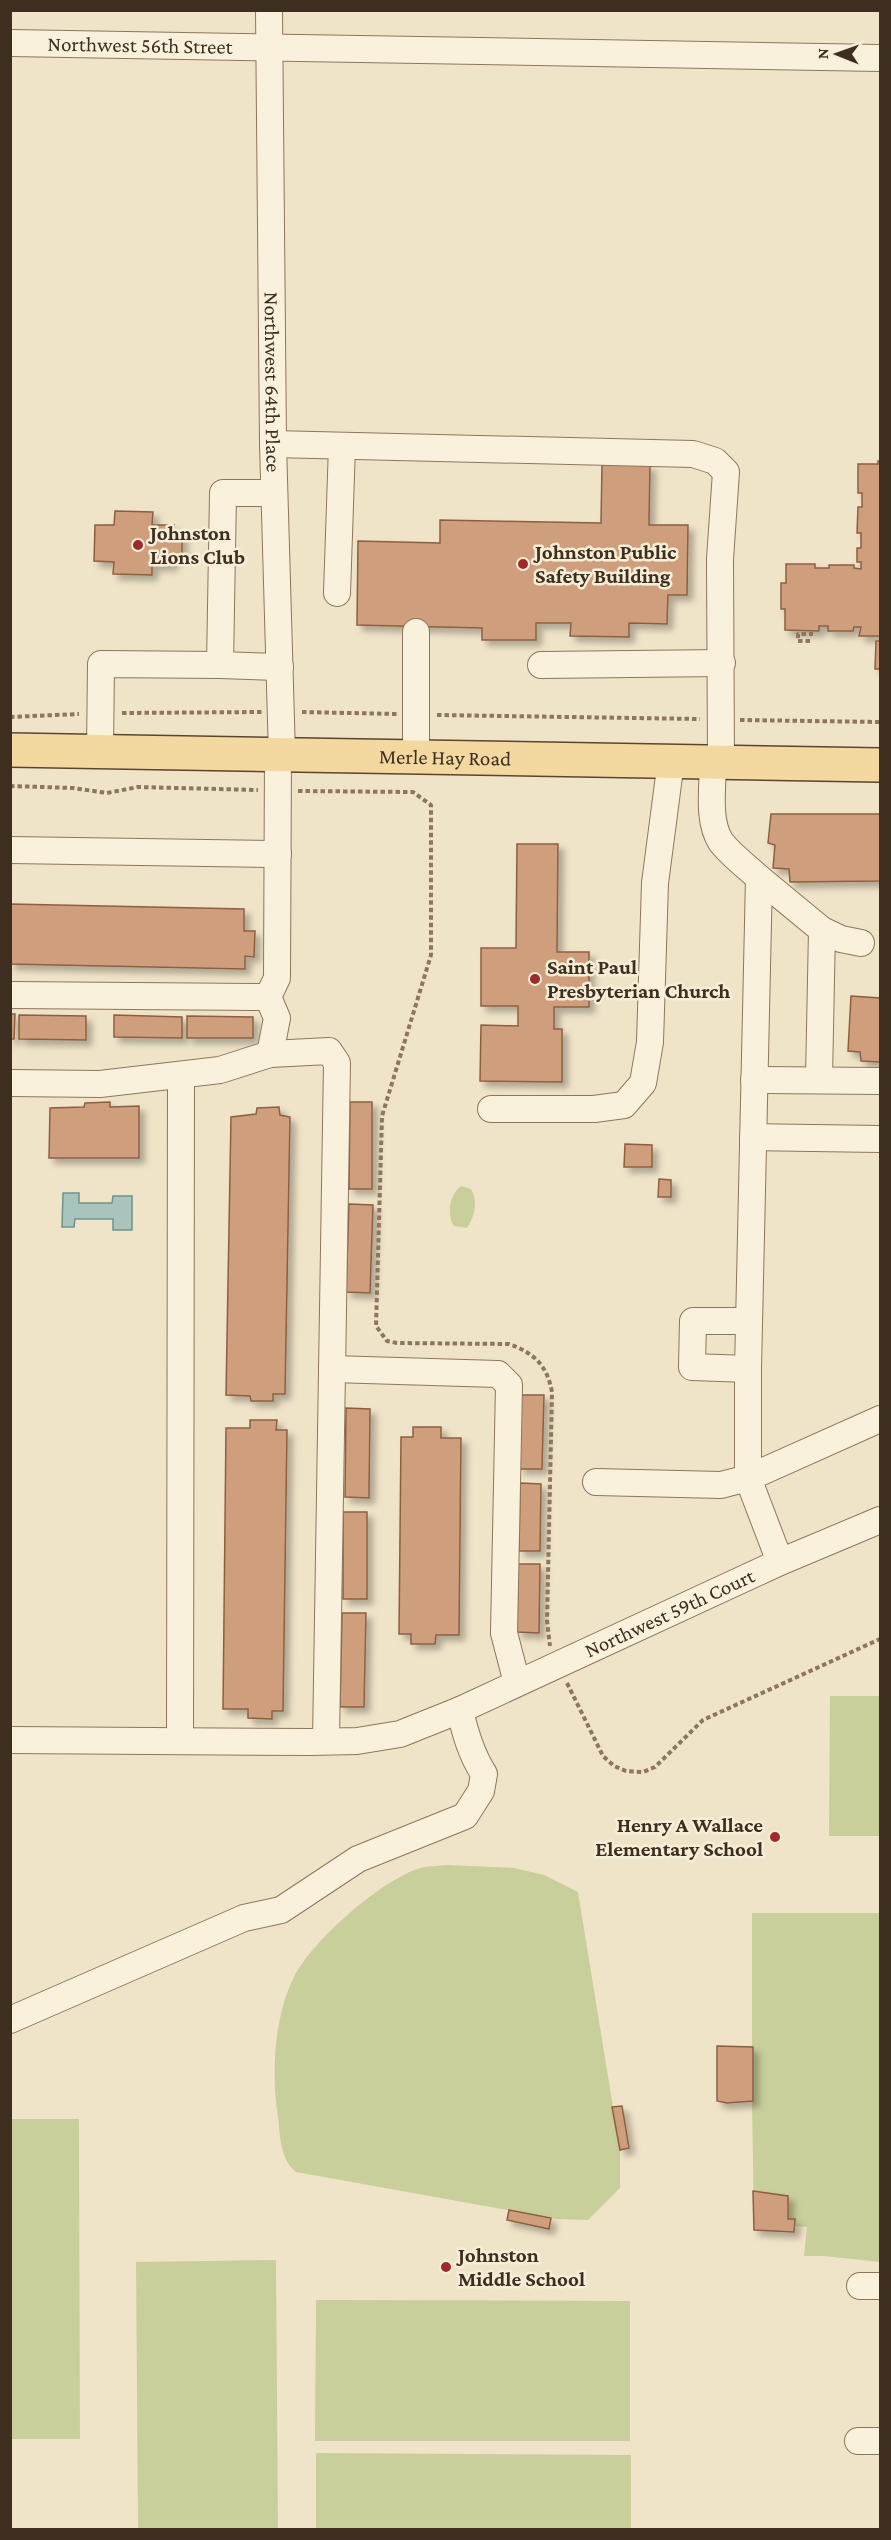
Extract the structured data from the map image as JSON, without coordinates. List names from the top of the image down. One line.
{"streets":{"main road":["Merle Hay Road"],"street":["Northwest 56th Street","Northwest 64th Place","Northwest 59th Court"]},"crossings":[["Northwest 56th Street","Northwest 64th Place"],["Northwest 64th Place","Merle Hay Road"]],"places":["Johnston Lions Club","Johnston Public Safety Building","Saint Paul Presbyterian Church","Henry A Wallace Elementary School","Johnston Middle School"],"north":"left"}
